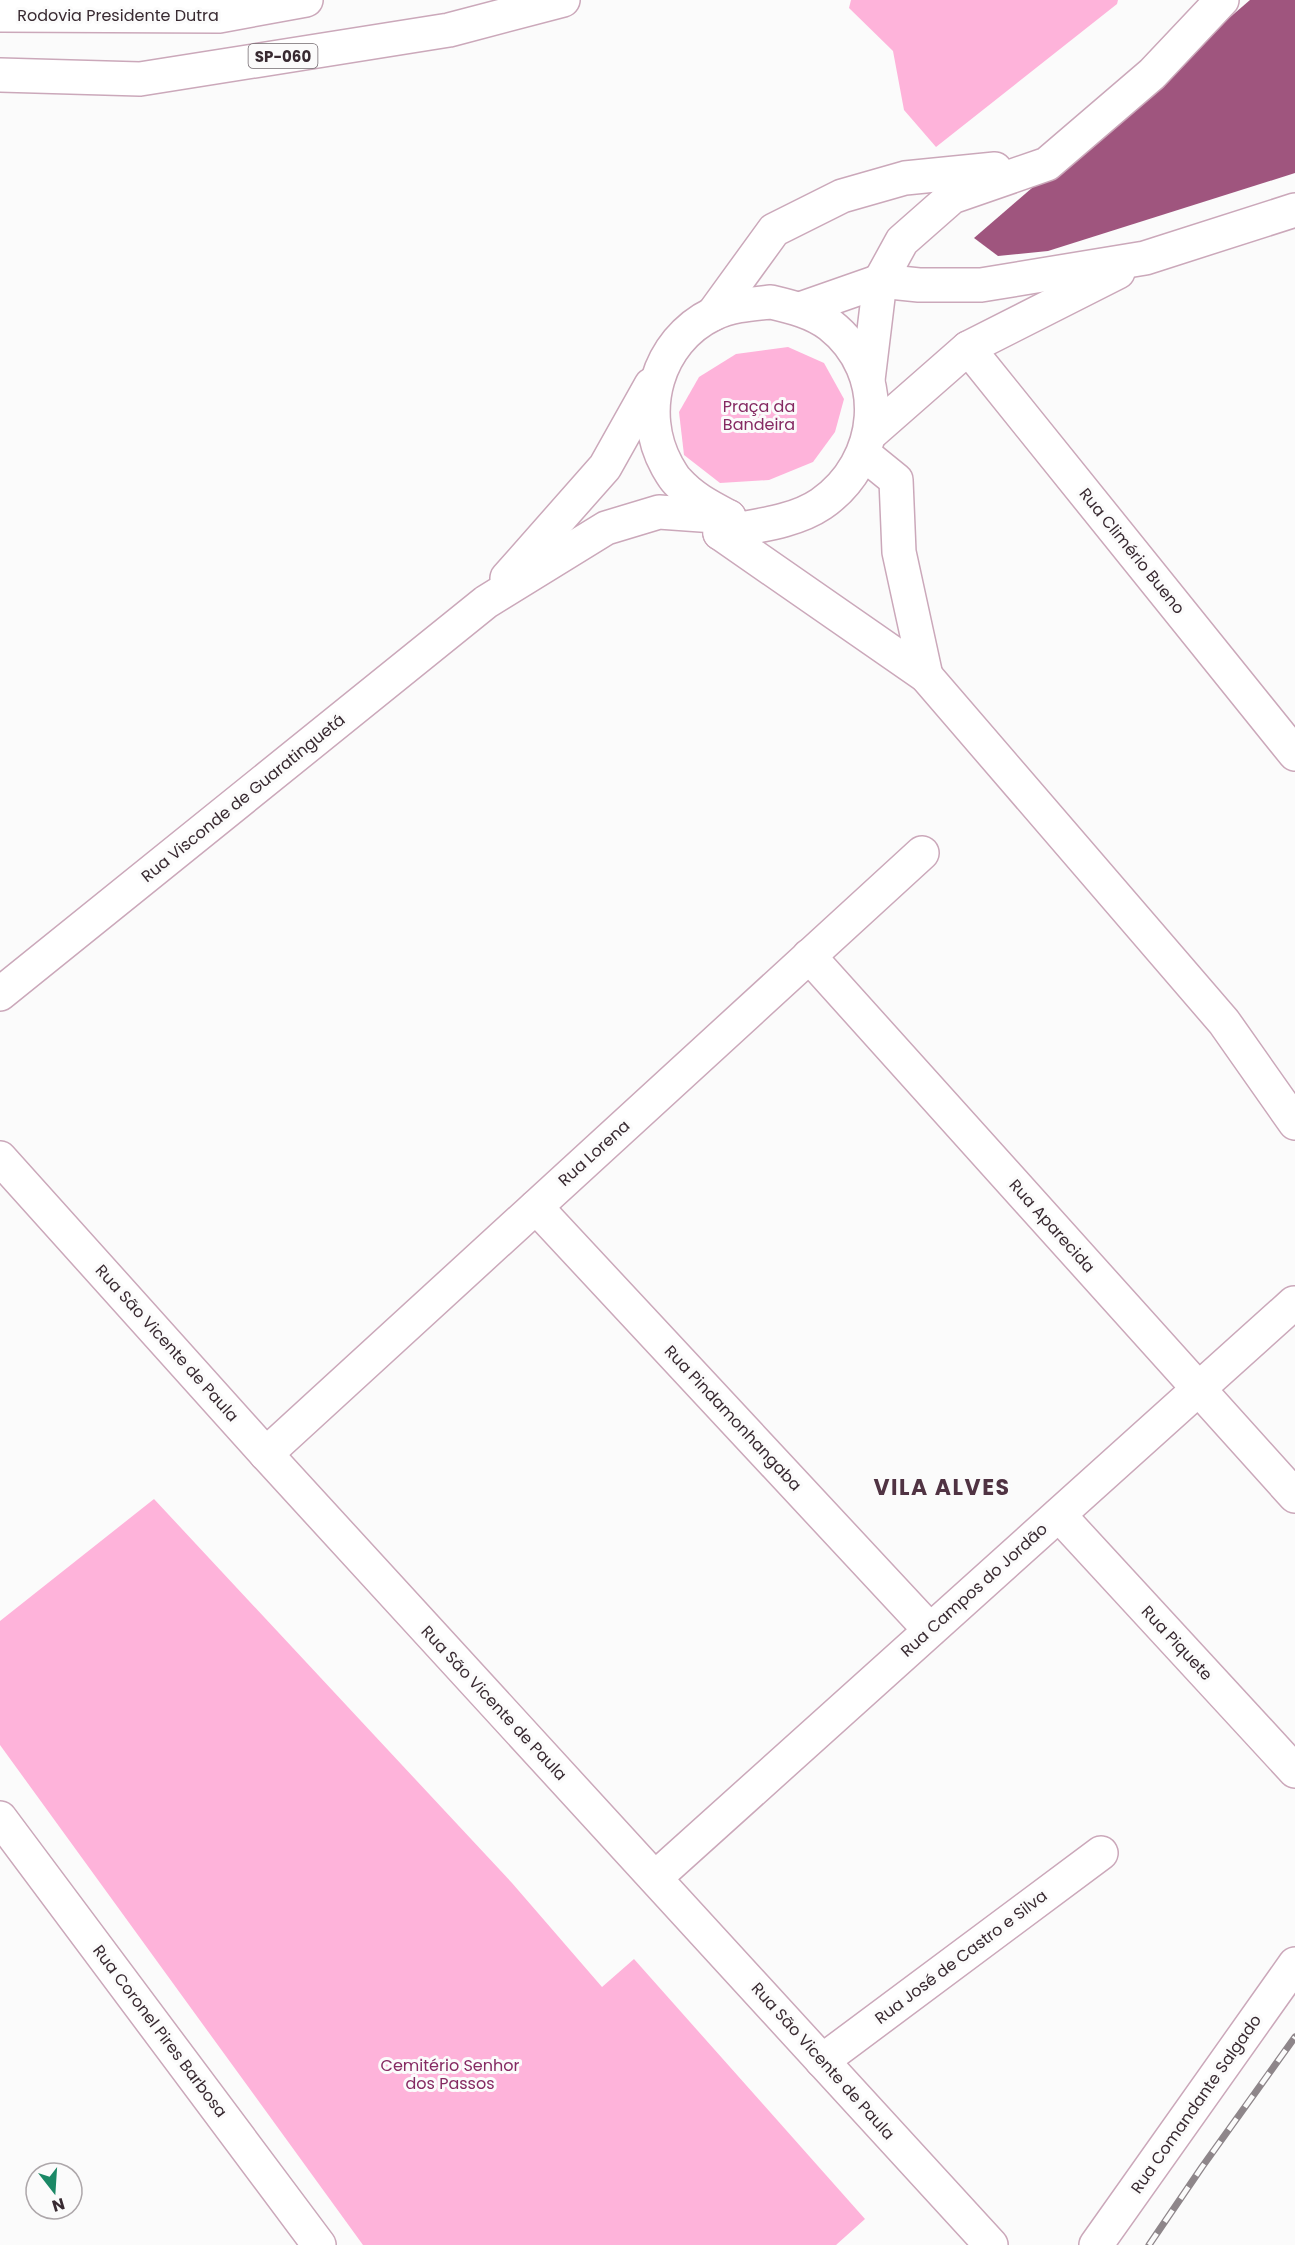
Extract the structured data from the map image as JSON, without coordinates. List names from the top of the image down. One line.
{"streets":{"main road":["Rodovia Presidente Dutra","SP-060","Rua Climério Bueno","Rua Visconde de Guaratinguetá","Rua Lorena","Rua Aparecida","Rua São Vicente de Paula","Rua Pindamonhangaba","Rua Campos do Jordão","Rua Piquete","Rua José de Castro e Silva","Rua Coronel Pires Barbosa","Rua Comandante Salgado"]},"crossings":[["Rua Lorena","Rua Aparecida"],["Rua Lorena","Rua São Vicente de Paula"],["Rua Lorena","Rua Pindamonhangaba"],["Rua Aparecida","Rua Campos do Jordão"],["Rua São Vicente de Paula","Rua Campos do Jordão"],["Rua São Vicente de Paula","Rua José de Castro e Silva"],["Rua Pindamonhangaba","Rua Campos do Jordão"],["Rua Campos do Jordão","Rua Piquete"]],"districts":["VILA ALVES"],"parks":["Praça da Bandeira","Cemitério Senhor dos Passos"],"north":"bottom"}
